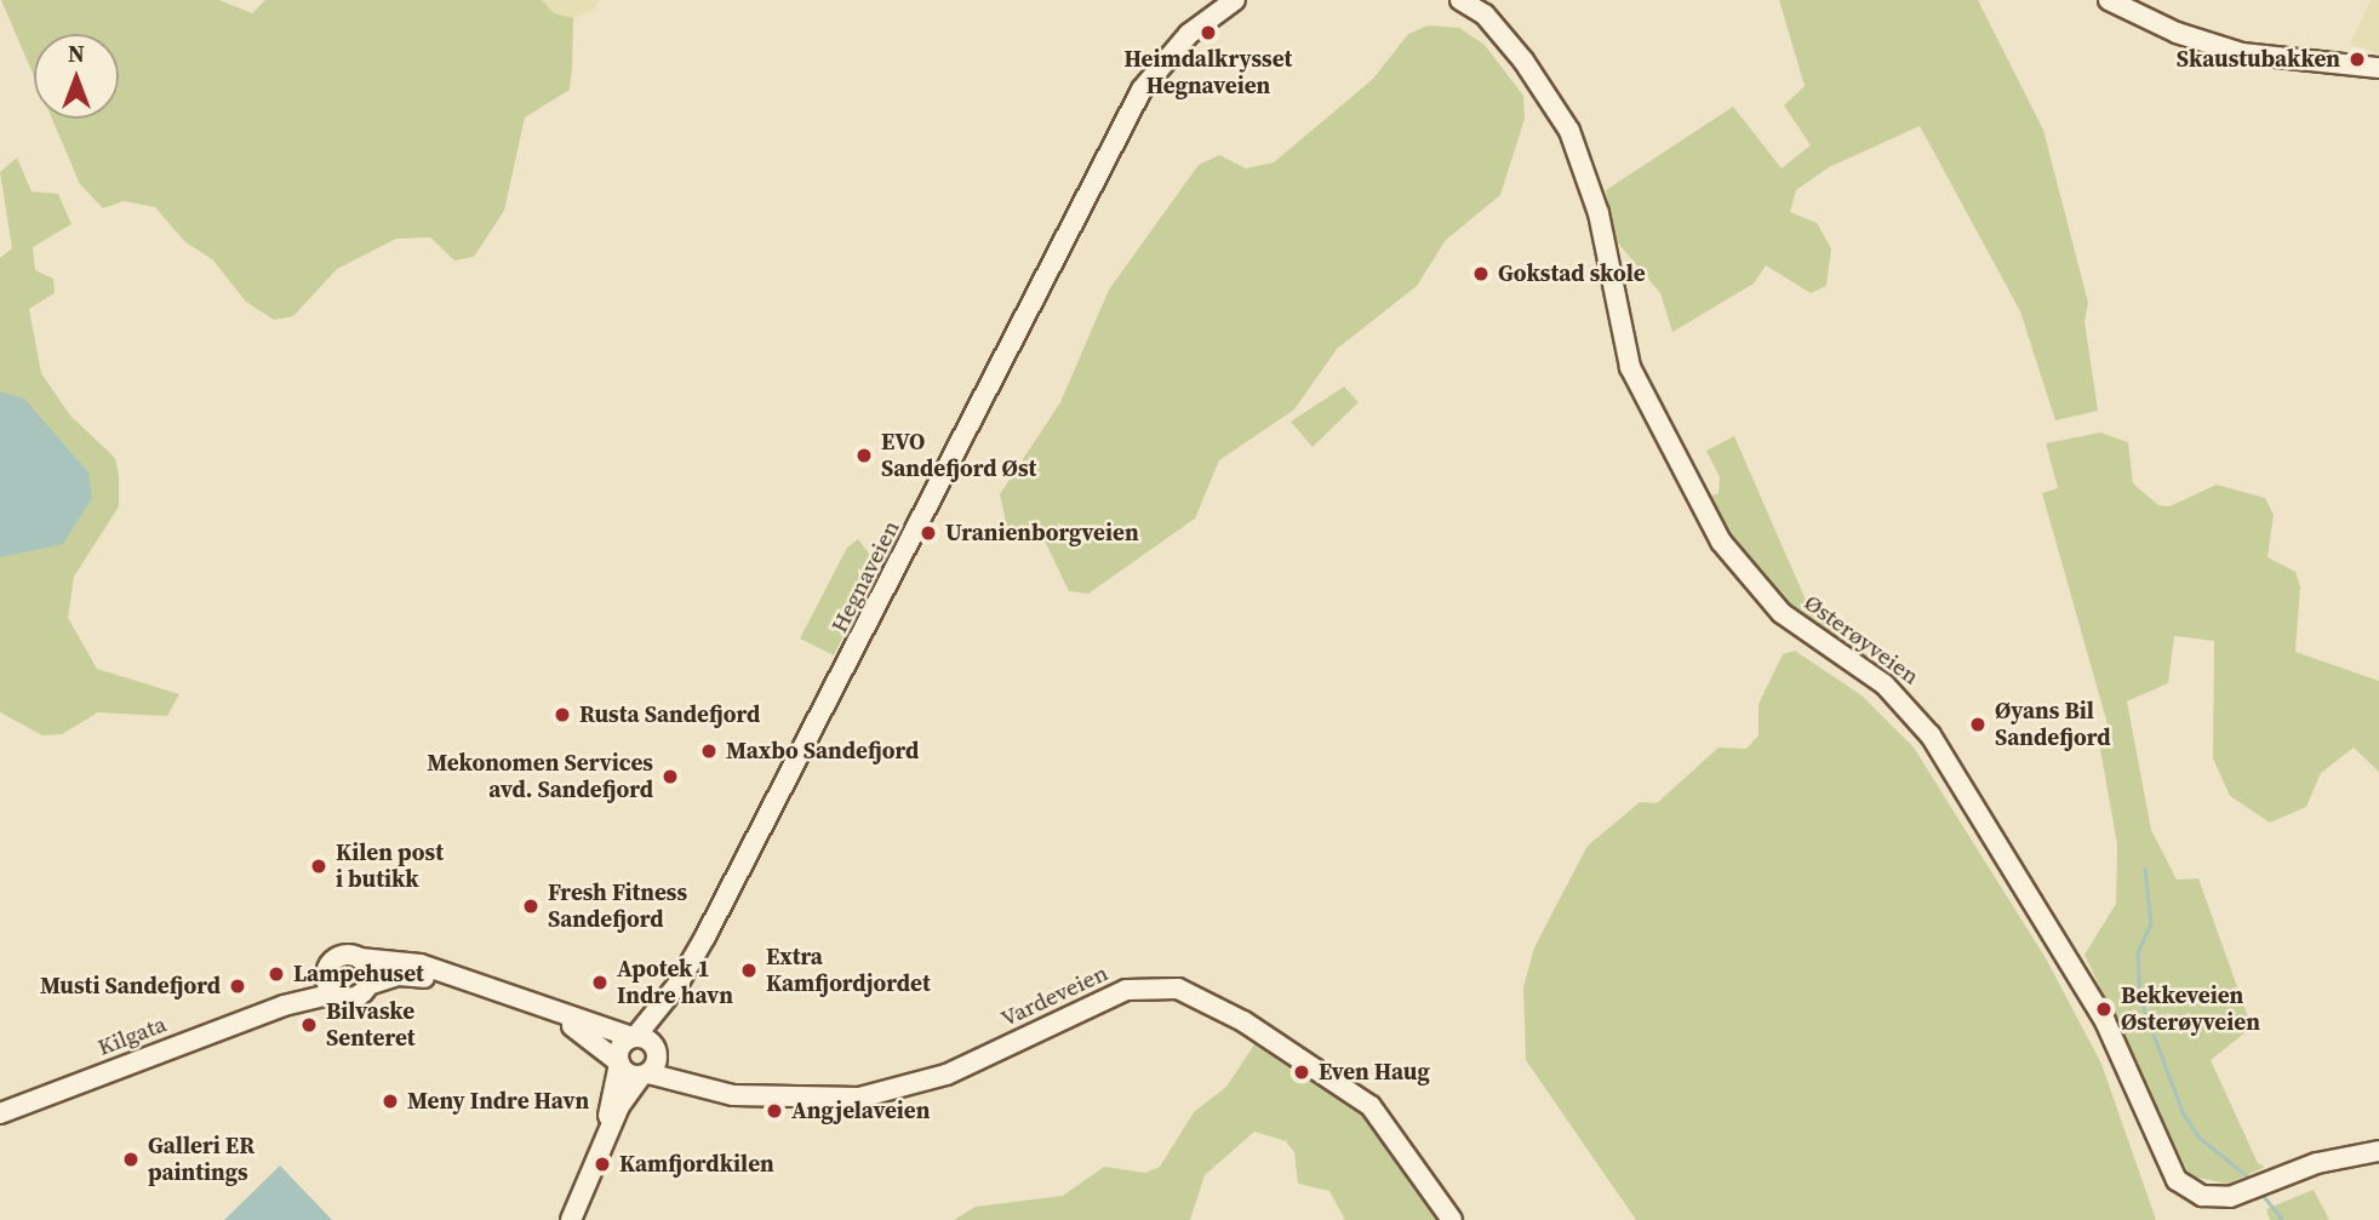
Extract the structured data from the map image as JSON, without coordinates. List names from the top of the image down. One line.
{"streets":{"main road":["Hegnaveien","Østerøyveien","Vardeveien","Kilgata"]},"crossings":[["Hegnaveien","Vardeveien"]],"places":["Heimdalkrysset Hegnaveien","Skaustubakken","Gokstad skole","EVO Sandefjord Øst","Uranienborgveien","Rusta Sandefjord","Øyans Bil Sandefjord","Maxbo Sandefjord","Mekonomen Services avd. Sandefjord","Kilen post i butikk","Fresh Fitness Sandefjord","Extra Kamfjordjordet","Lampehuset","Apotek 1 Indre havn","Musti Sandefjord","Bekkeveien Østerøyveien","Bilvaske Senteret","Even Haug","Meny Indre Havn","Angjelaveien","Galleri ER paintings","Kamfjordkilen"],"north":"top"}
